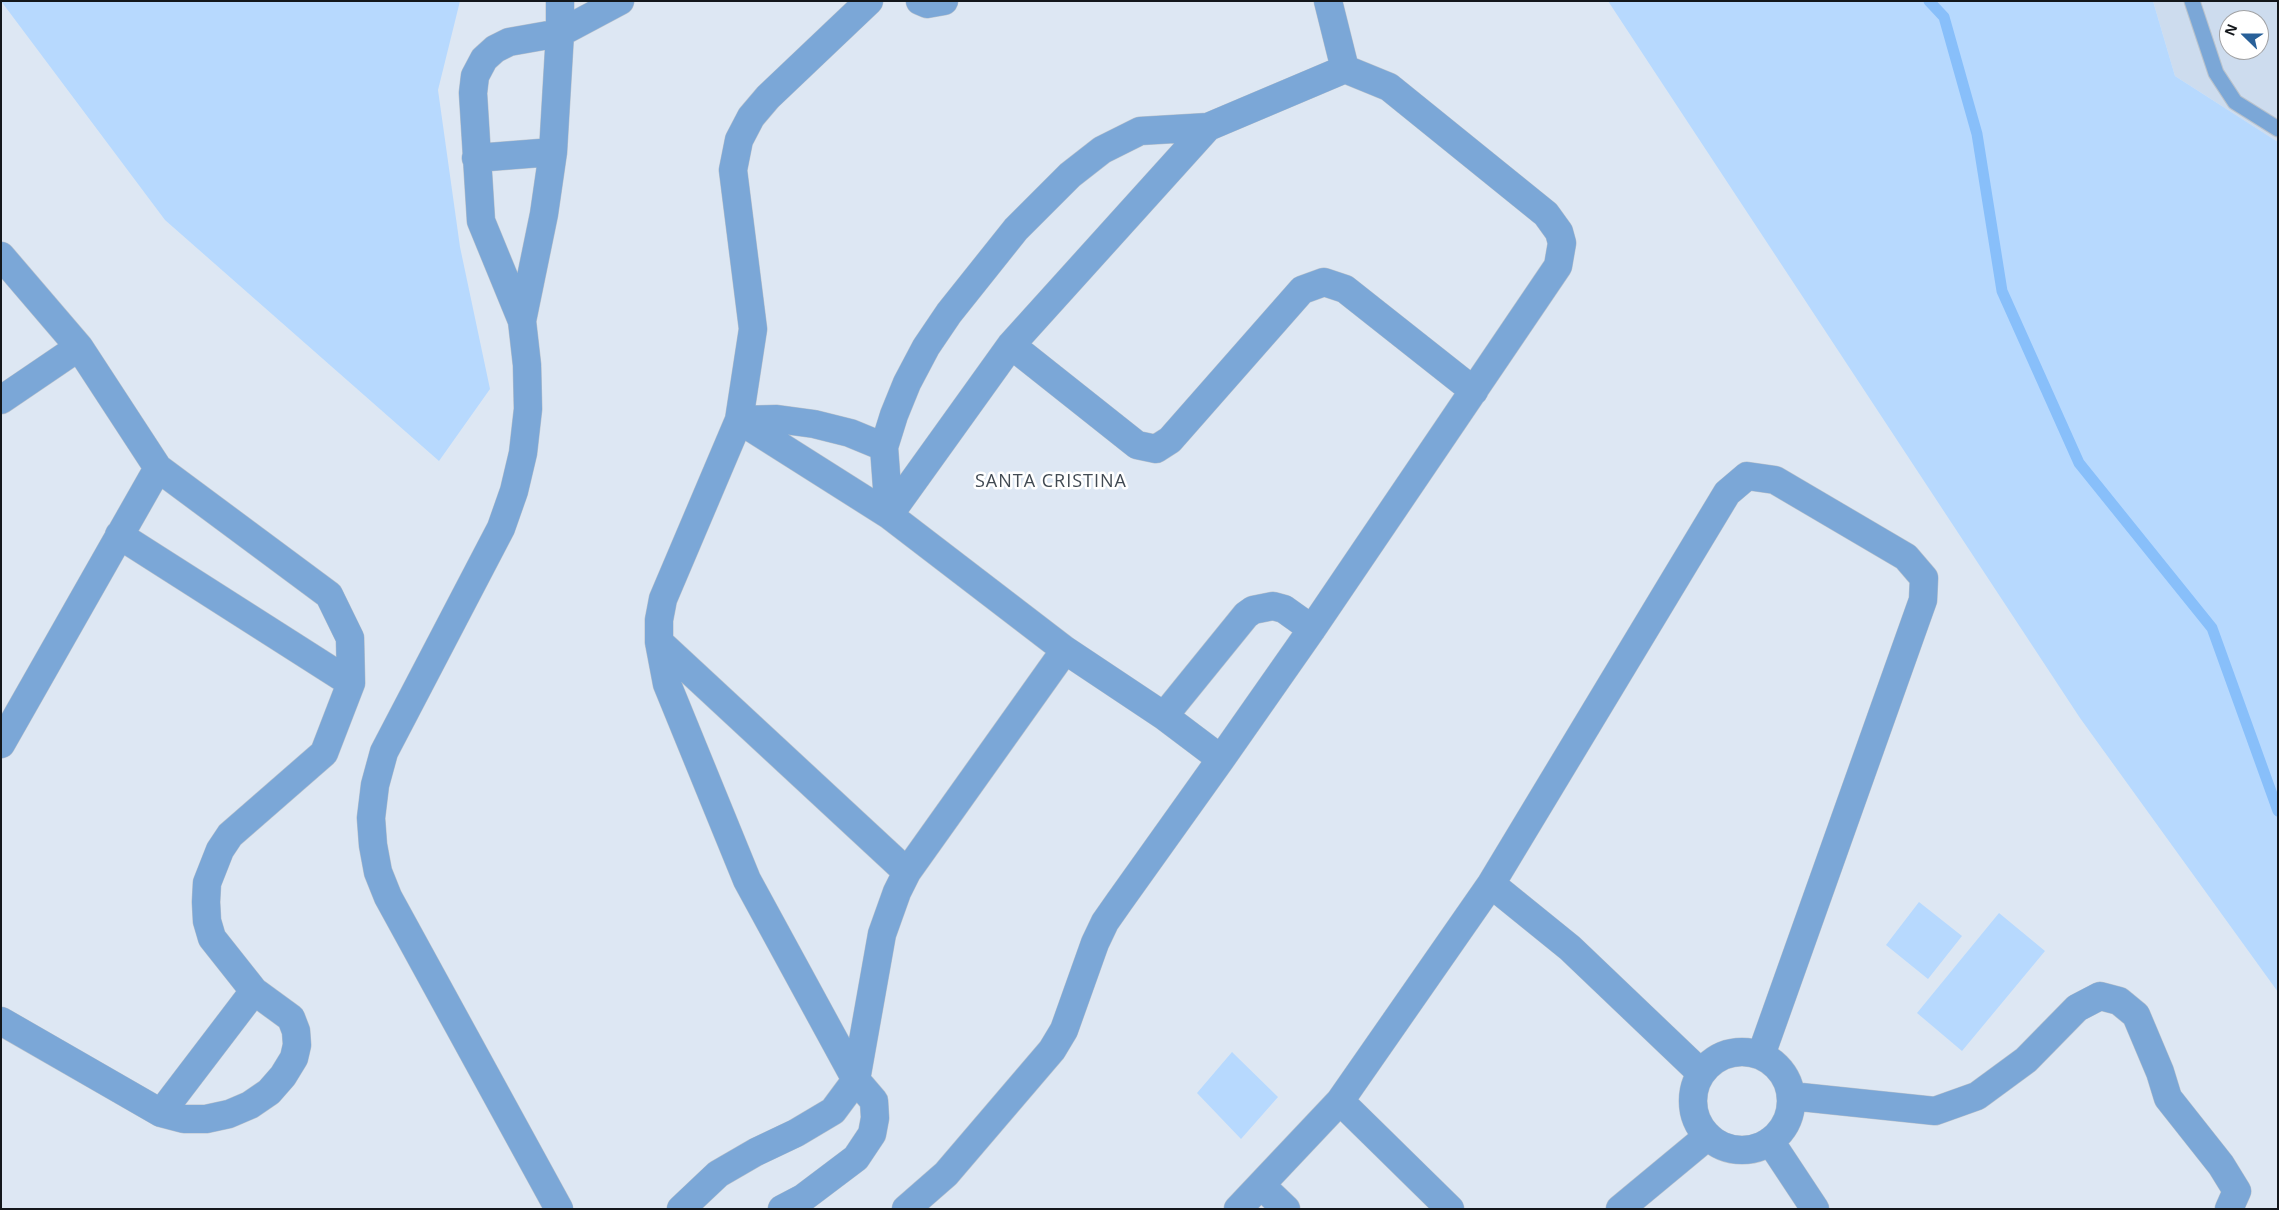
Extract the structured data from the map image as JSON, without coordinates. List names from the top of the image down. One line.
{"districts":["SANTA CRISTINA"],"north":"left"}
